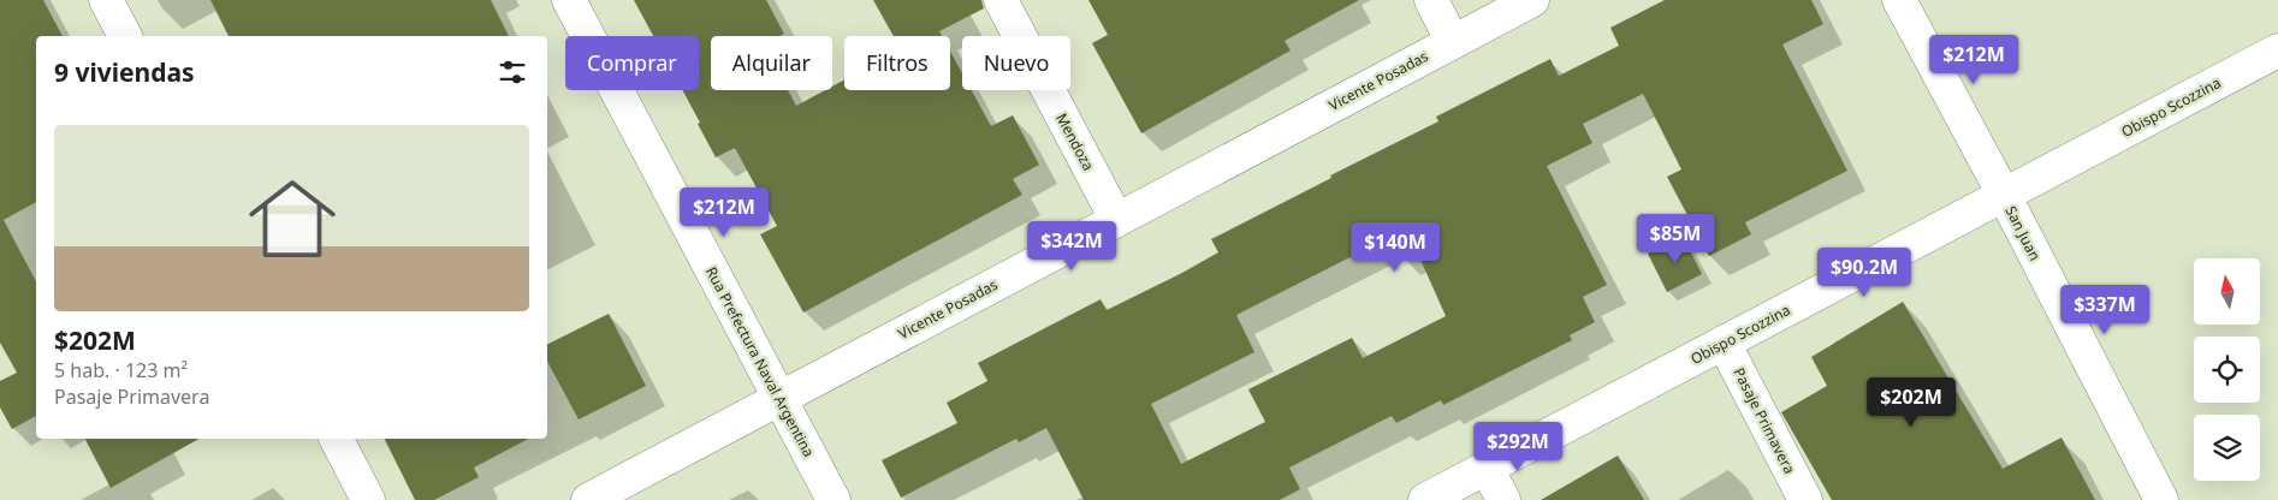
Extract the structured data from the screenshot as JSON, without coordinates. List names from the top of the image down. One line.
{"streets":{"street":["Vicente Posadas","Obispo Scozzina","Mendoza","San Juan","Rua Prefectura Naval Argentina","Pasaje Primavera"]},"crossings":[["Vicente Posadas","Mendoza"],["Vicente Posadas","Rua Prefectura Naval Argentina"],["Obispo Scozzina","San Juan"],["Obispo Scozzina","Pasaje Primavera"]],"north":"top","page":{"price":["$212M","$212M","$85M","$342M","$140M","$90.2M","$337M","$202M","$292M"],"chip":["Comprar","Alquilar","Filtros","Nuevo"],"heading":"9 viviendas","list":[{"name":"$202M","note":"5 hab. · 123 m² · Pasaje Primavera"}]}}
